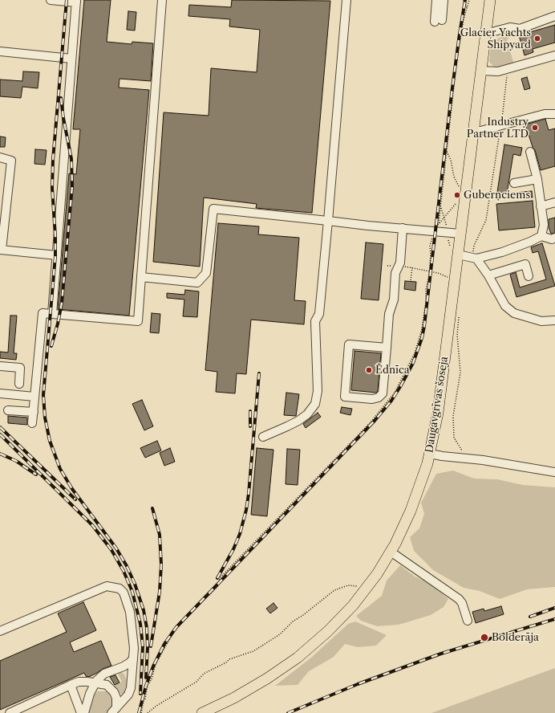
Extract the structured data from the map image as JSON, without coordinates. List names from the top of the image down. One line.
{"streets":{"main road":["Daugavgrīvas šoseja"]},"places":["Glacier Yachts Shipyard","Industry Partner LTD","Guberņciems","Ēdnīca","Bolderāja"]}
